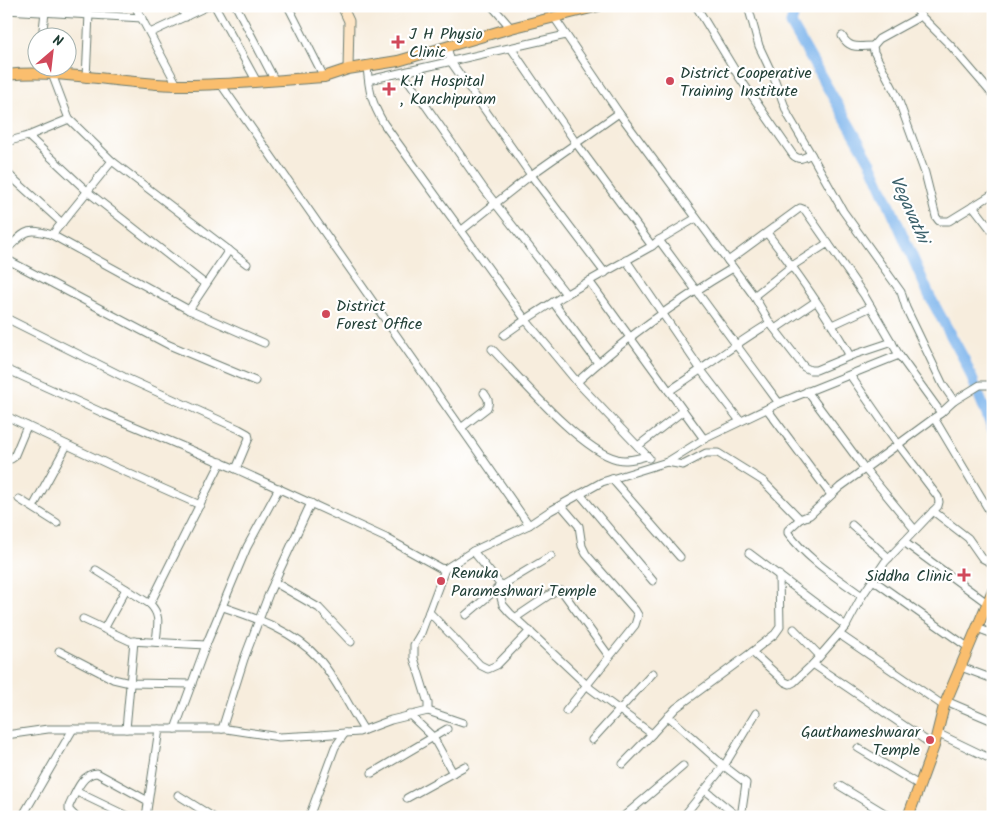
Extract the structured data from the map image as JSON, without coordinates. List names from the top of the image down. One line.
{"water":["Vegavathi"],"places":{"health":["J H Physio Clinic","K.H Hospital , Kanchipuram","Siddha Clinic"],"other":["District Cooperative Training Institute","District Forest Office","Renuka Parameshwari Temple","Gauthameshwarar Temple"]},"north":"top right"}
